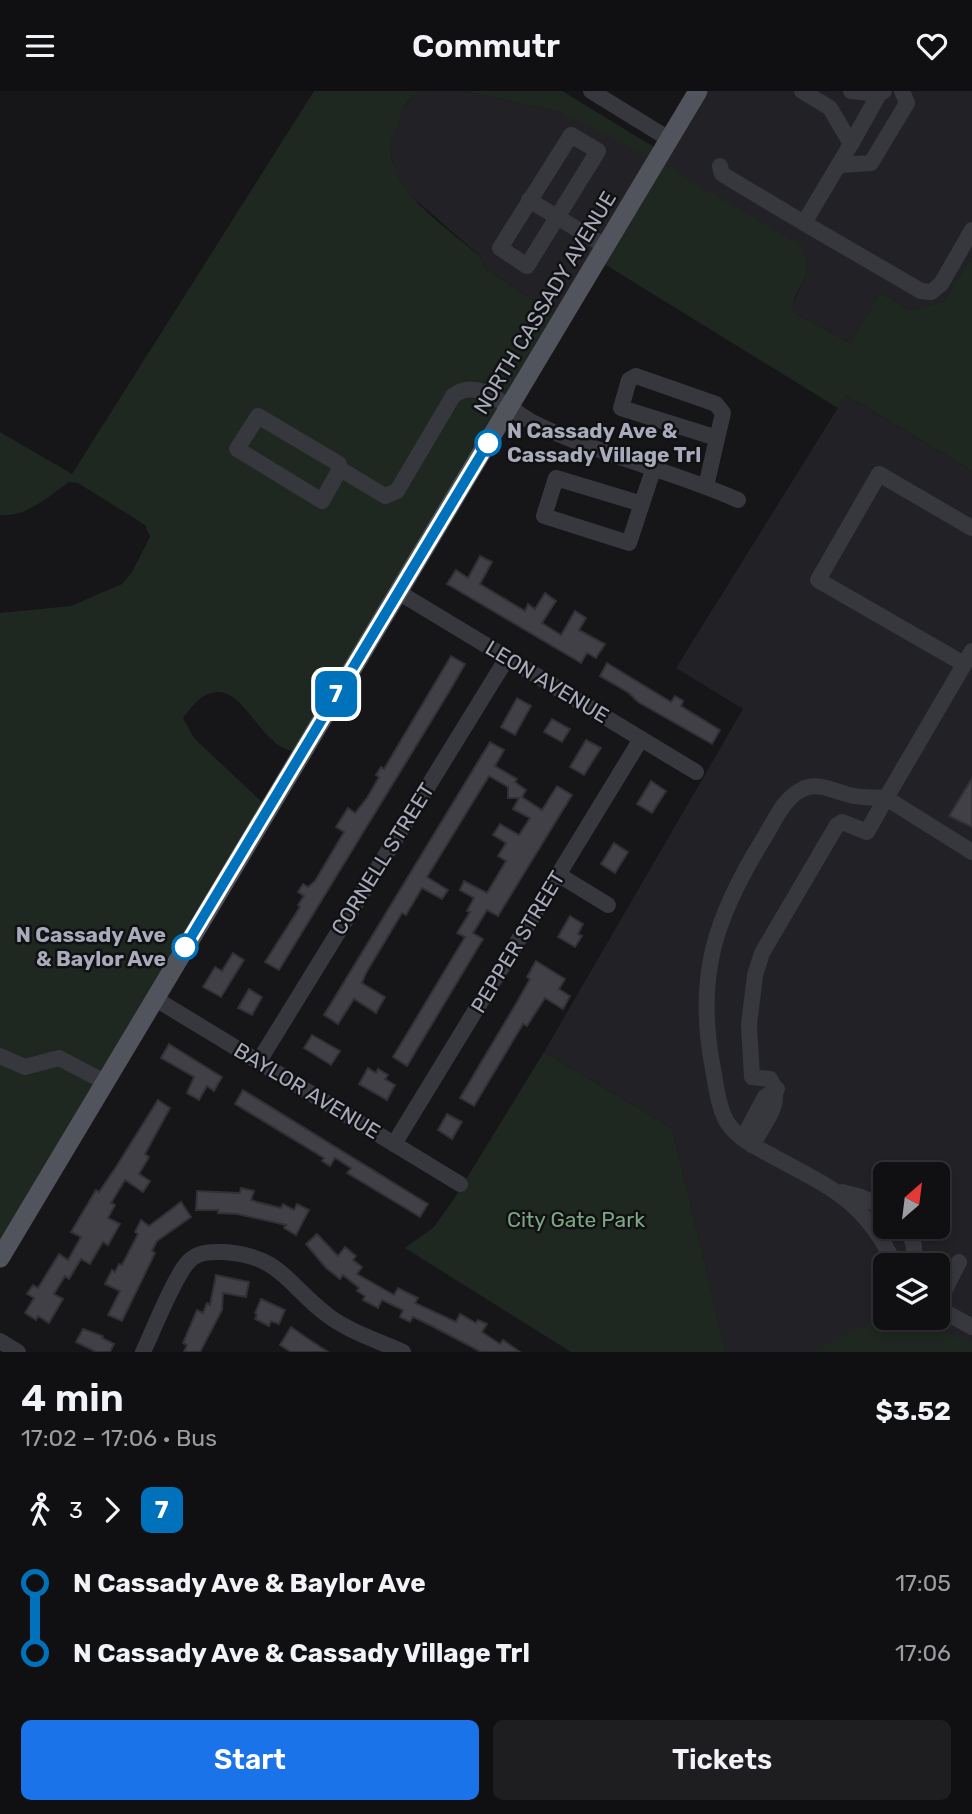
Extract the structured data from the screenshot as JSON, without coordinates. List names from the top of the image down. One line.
{"streets":{"main road":["NORTH CASSADY AVENUE"],"street":["LEON AVENUE","CORNELL STREET","PEPPER STREET","BAYLOR AVENUE"]},"crossings":[["NORTH CASSADY AVENUE","LEON AVENUE"],["NORTH CASSADY AVENUE","BAYLOR AVENUE"],["LEON AVENUE","CORNELL STREET"],["LEON AVENUE","PEPPER STREET"],["CORNELL STREET","BAYLOR AVENUE"],["PEPPER STREET","BAYLOR AVENUE"]],"parks":["City Gate Park"],"places":["N Cassady Ave & Cassady Village Trl","N Cassady Ave & Baylor Ave"],"lines":["bus line 7"],"north":"top right","page":{"header":"Commutr","on_map":"7","heading":["4 min","17:02 – 17:06 · Bus","$3.52"],"legs":["3","7"],"list":[{"name":"N Cassady Ave & Baylor Ave","value":"17:05"},{"name":"N Cassady Ave & Cassady Village Trl","value":"17:06"}],"buttons":["Start","Tickets"]}}
